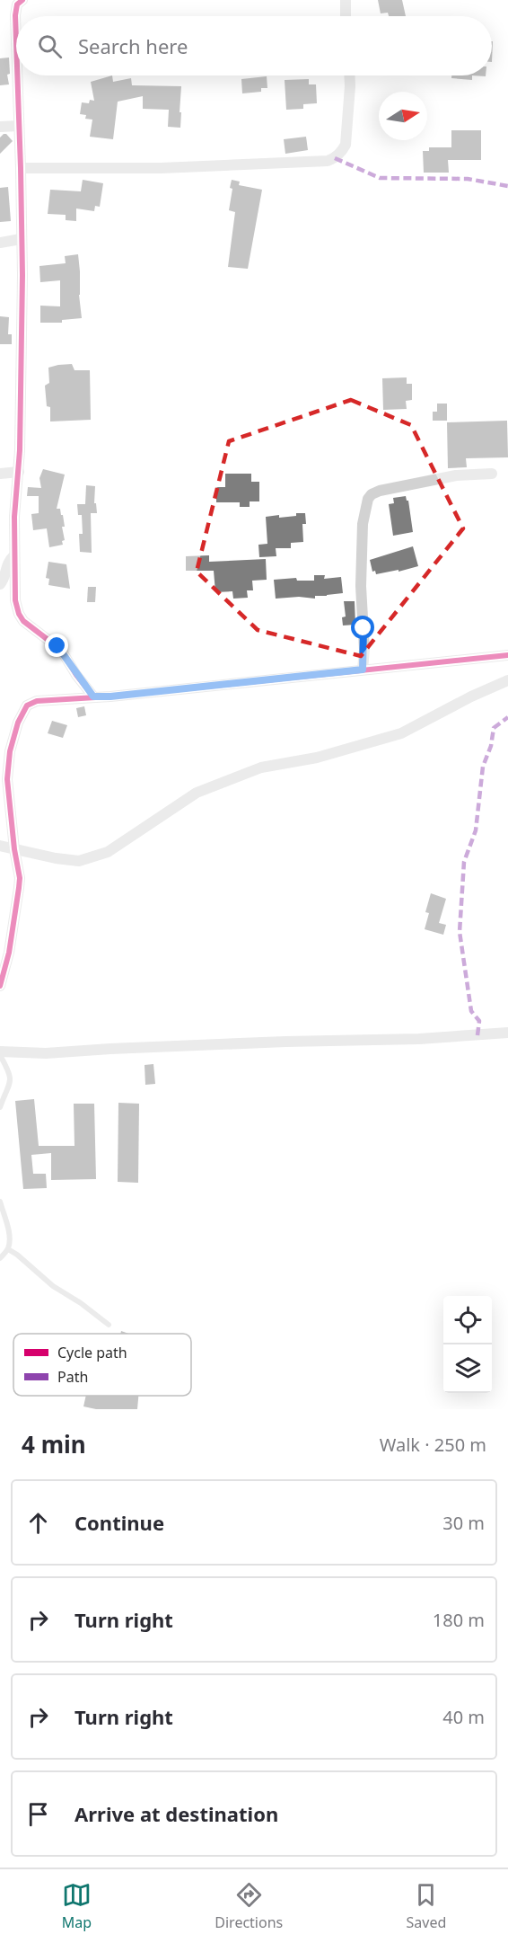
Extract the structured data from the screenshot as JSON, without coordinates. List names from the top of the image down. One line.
{"legend":["Cycle path","Path"],"north":"right","page":{"search":"Search here","heading":["4 min","Walk · 250 m"],"list":[["Continue","30 m"],["Turn right","180 m"],["Turn right","40 m"],"Arrive at destination"],"nav":["Map","Directions","Saved"]}}
